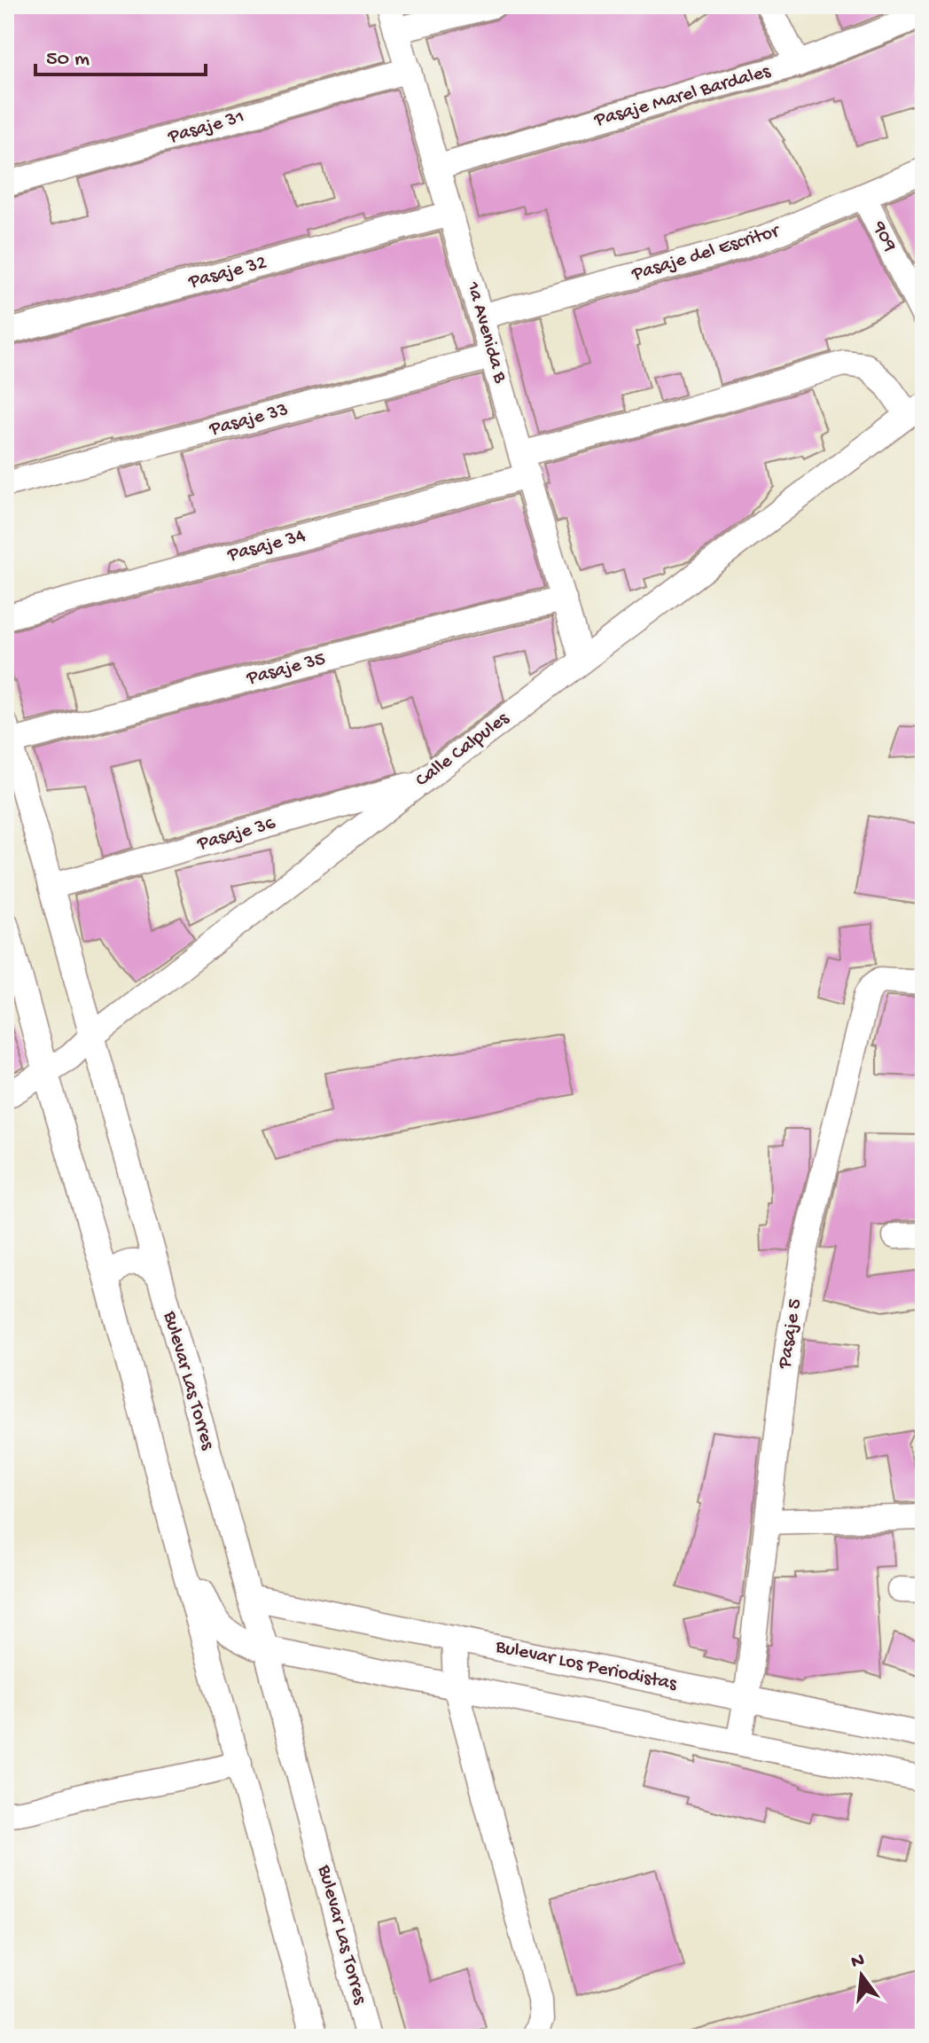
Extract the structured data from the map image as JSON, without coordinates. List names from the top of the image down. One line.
{"streets":{"street":["Pasaje Marel Bardales","Pasaje 31","909","Pasaje del Escritor","Pasaje 32","1a Avenida B","Pasaje 33","Pasaje 34","Pasaje 35","Calle Calpules","Pasaje 36","Pasaje 5","Bulevar Las Torres","Bulevar Los Periodistas"]},"crossings":[["Pasaje Marel Bardales","1a Avenida B"],["Pasaje 31","1a Avenida B"],["909","Pasaje del Escritor"],["Pasaje del Escritor","1a Avenida B"],["Pasaje 32","1a Avenida B"],["1a Avenida B","Pasaje 33"],["1a Avenida B","Pasaje 34"],["1a Avenida B","Pasaje 35"],["1a Avenida B","Calle Calpules"],["Pasaje 34","Calle Calpules"],["Pasaje 35","Bulevar Las Torres"],["Calle Calpules","Pasaje 36"],["Calle Calpules","Bulevar Las Torres"],["Pasaje 36","Bulevar Las Torres"],["Pasaje 5","Bulevar Los Periodistas"],["Bulevar Las Torres","Bulevar Los Periodistas"]],"scale_bar":"50 m","north":"top"}
